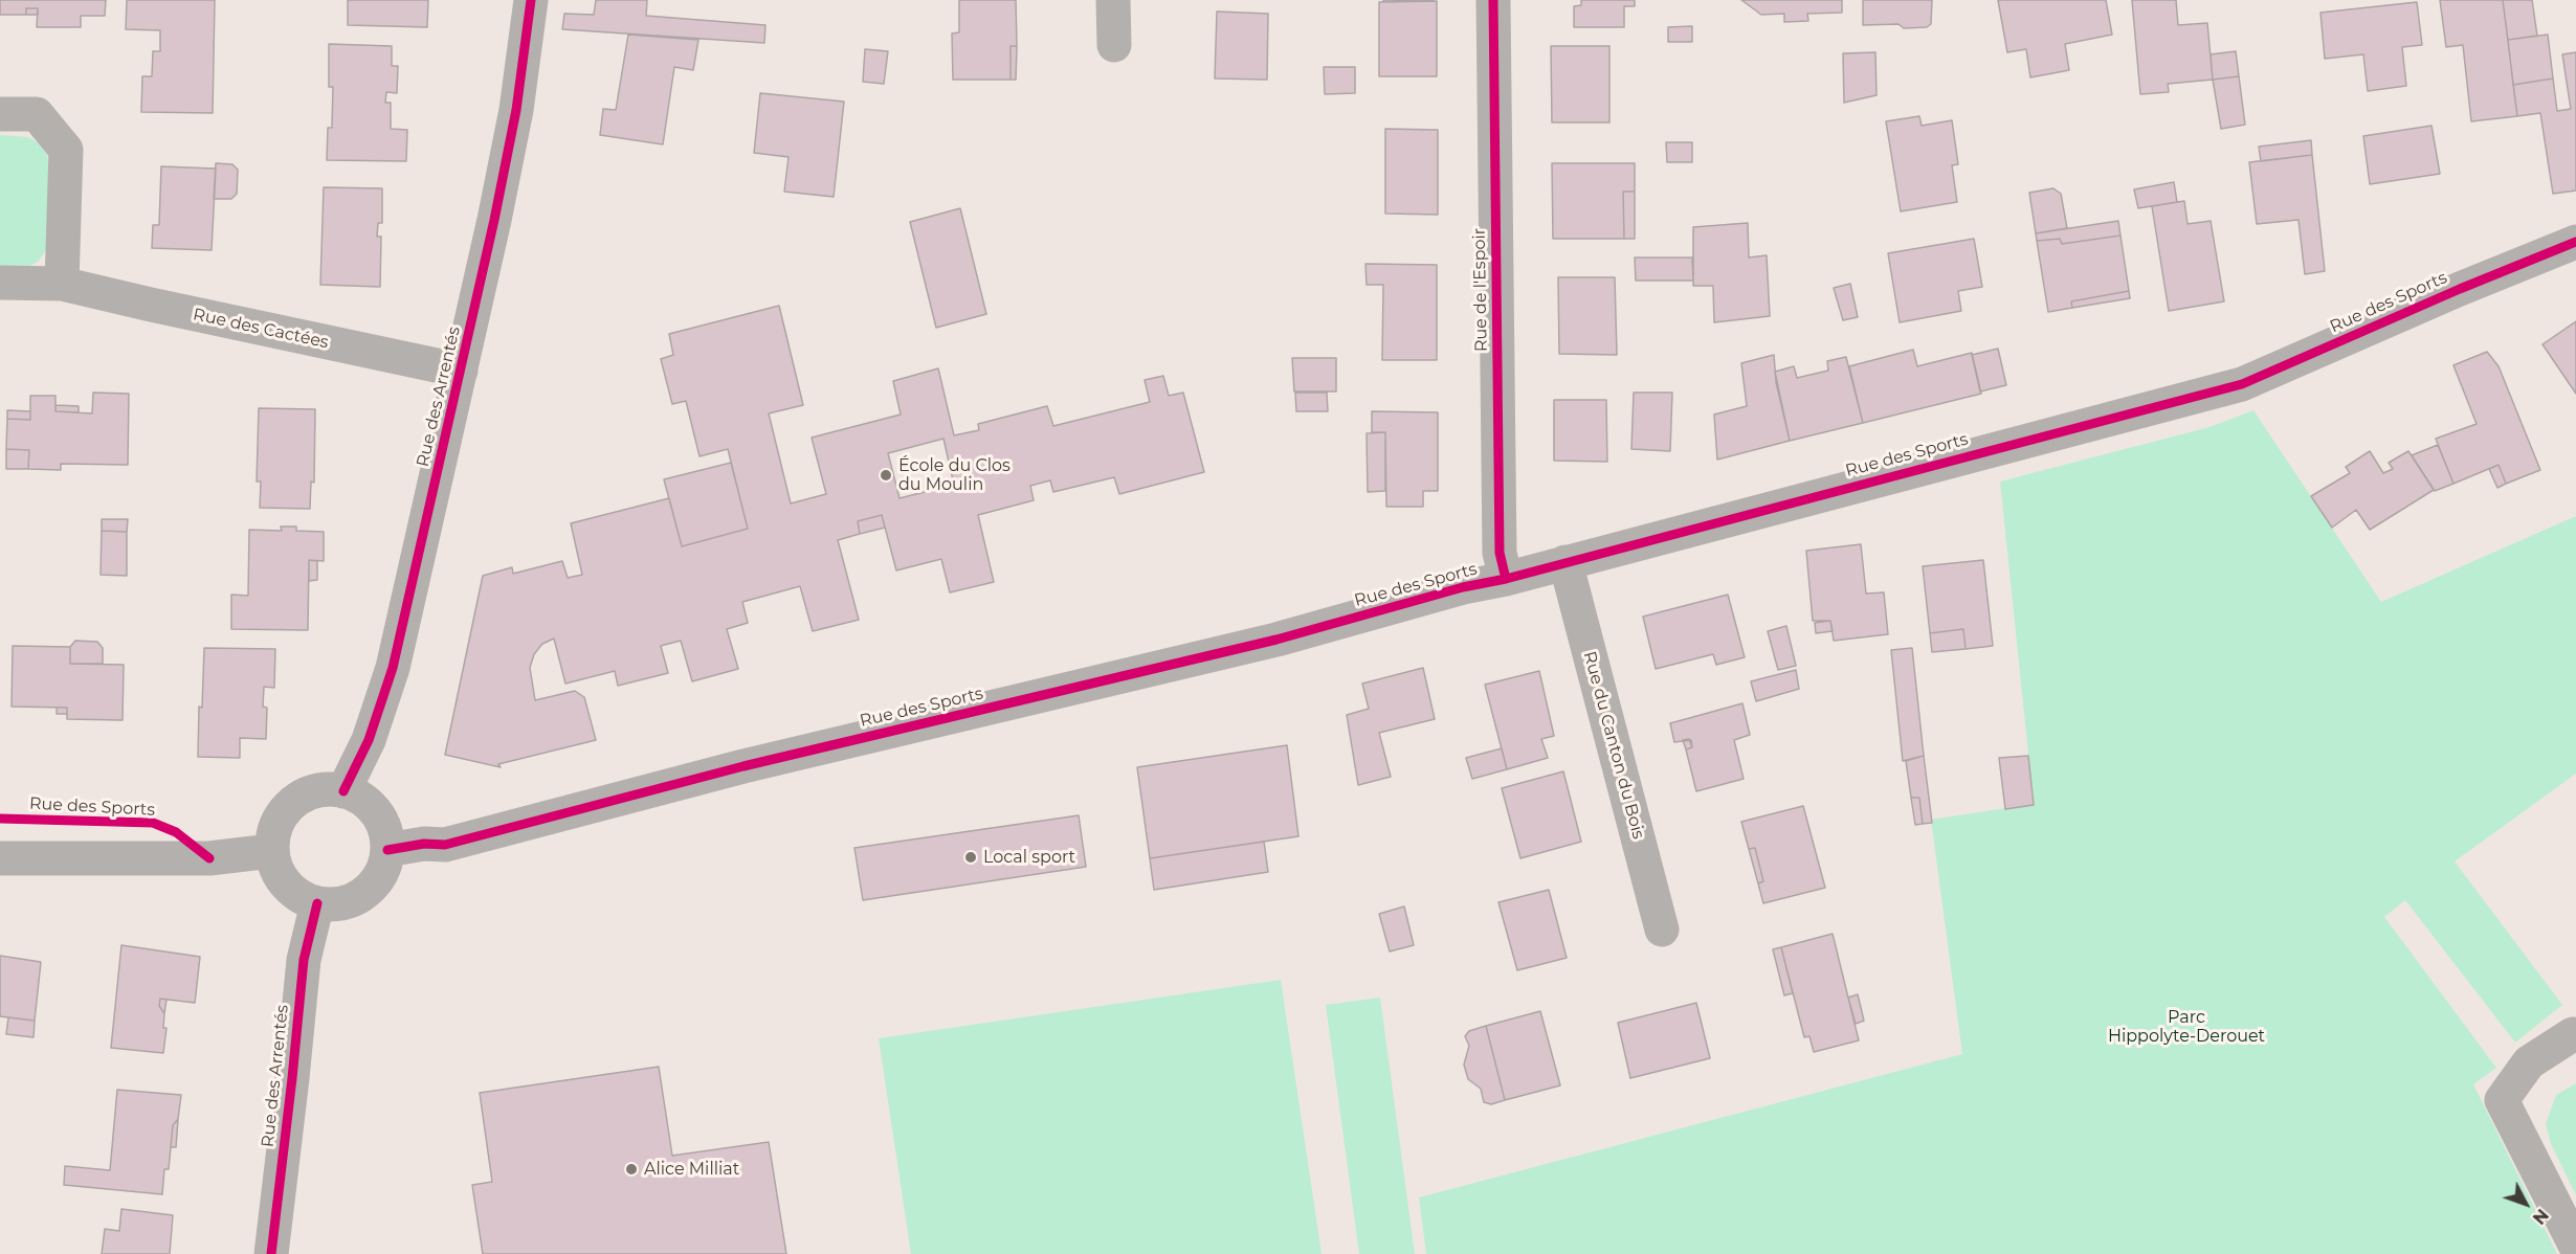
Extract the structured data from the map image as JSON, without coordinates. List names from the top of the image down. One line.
{"streets":{"street":["Rue de l'Espoir","Rue des Sports","Rue des Cactées","Rue des Arrentés","Rue du Canton du Bois"]},"crossings":[["Rue de l'Espoir","Rue des Sports"],["Rue des Sports","Rue des Arrentés"],["Rue des Sports","Rue du Canton du Bois"],["Rue des Cactées","Rue des Arrentés"]],"parks":["Parc Hippolyte-Derouet"],"places":["École du Clos du Moulin","Local sport","Alice Milliat"],"north":"bottom right"}
